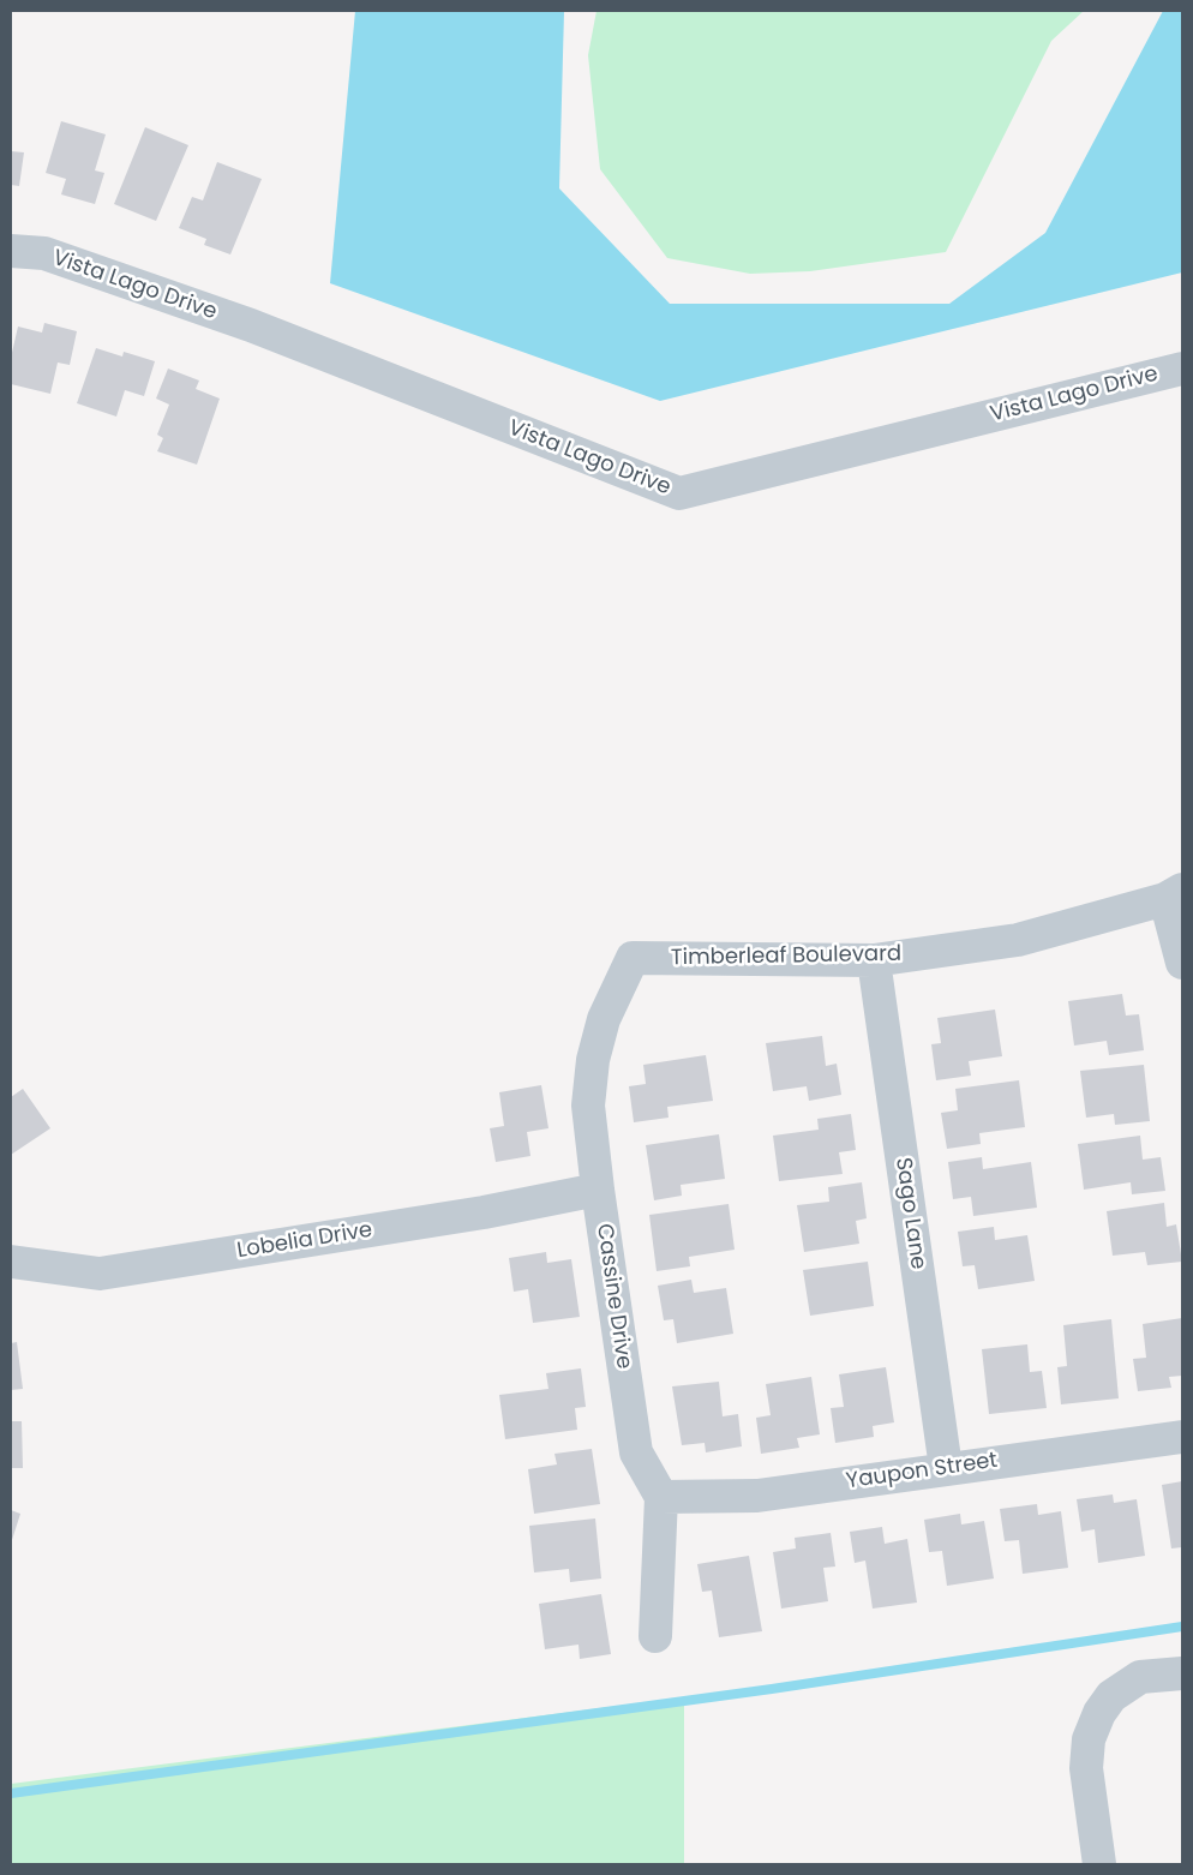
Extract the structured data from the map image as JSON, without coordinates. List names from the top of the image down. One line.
{"streets":{"street":["Vista Lago Drive","Timberleaf Boulevard","Sago Lane","Lobelia Drive","Cassine Drive","Yaupon Street"]},"crossings":[["Timberleaf Boulevard","Sago Lane"],["Timberleaf Boulevard","Cassine Drive"],["Sago Lane","Yaupon Street"],["Lobelia Drive","Cassine Drive"],["Cassine Drive","Yaupon Street"]]}
